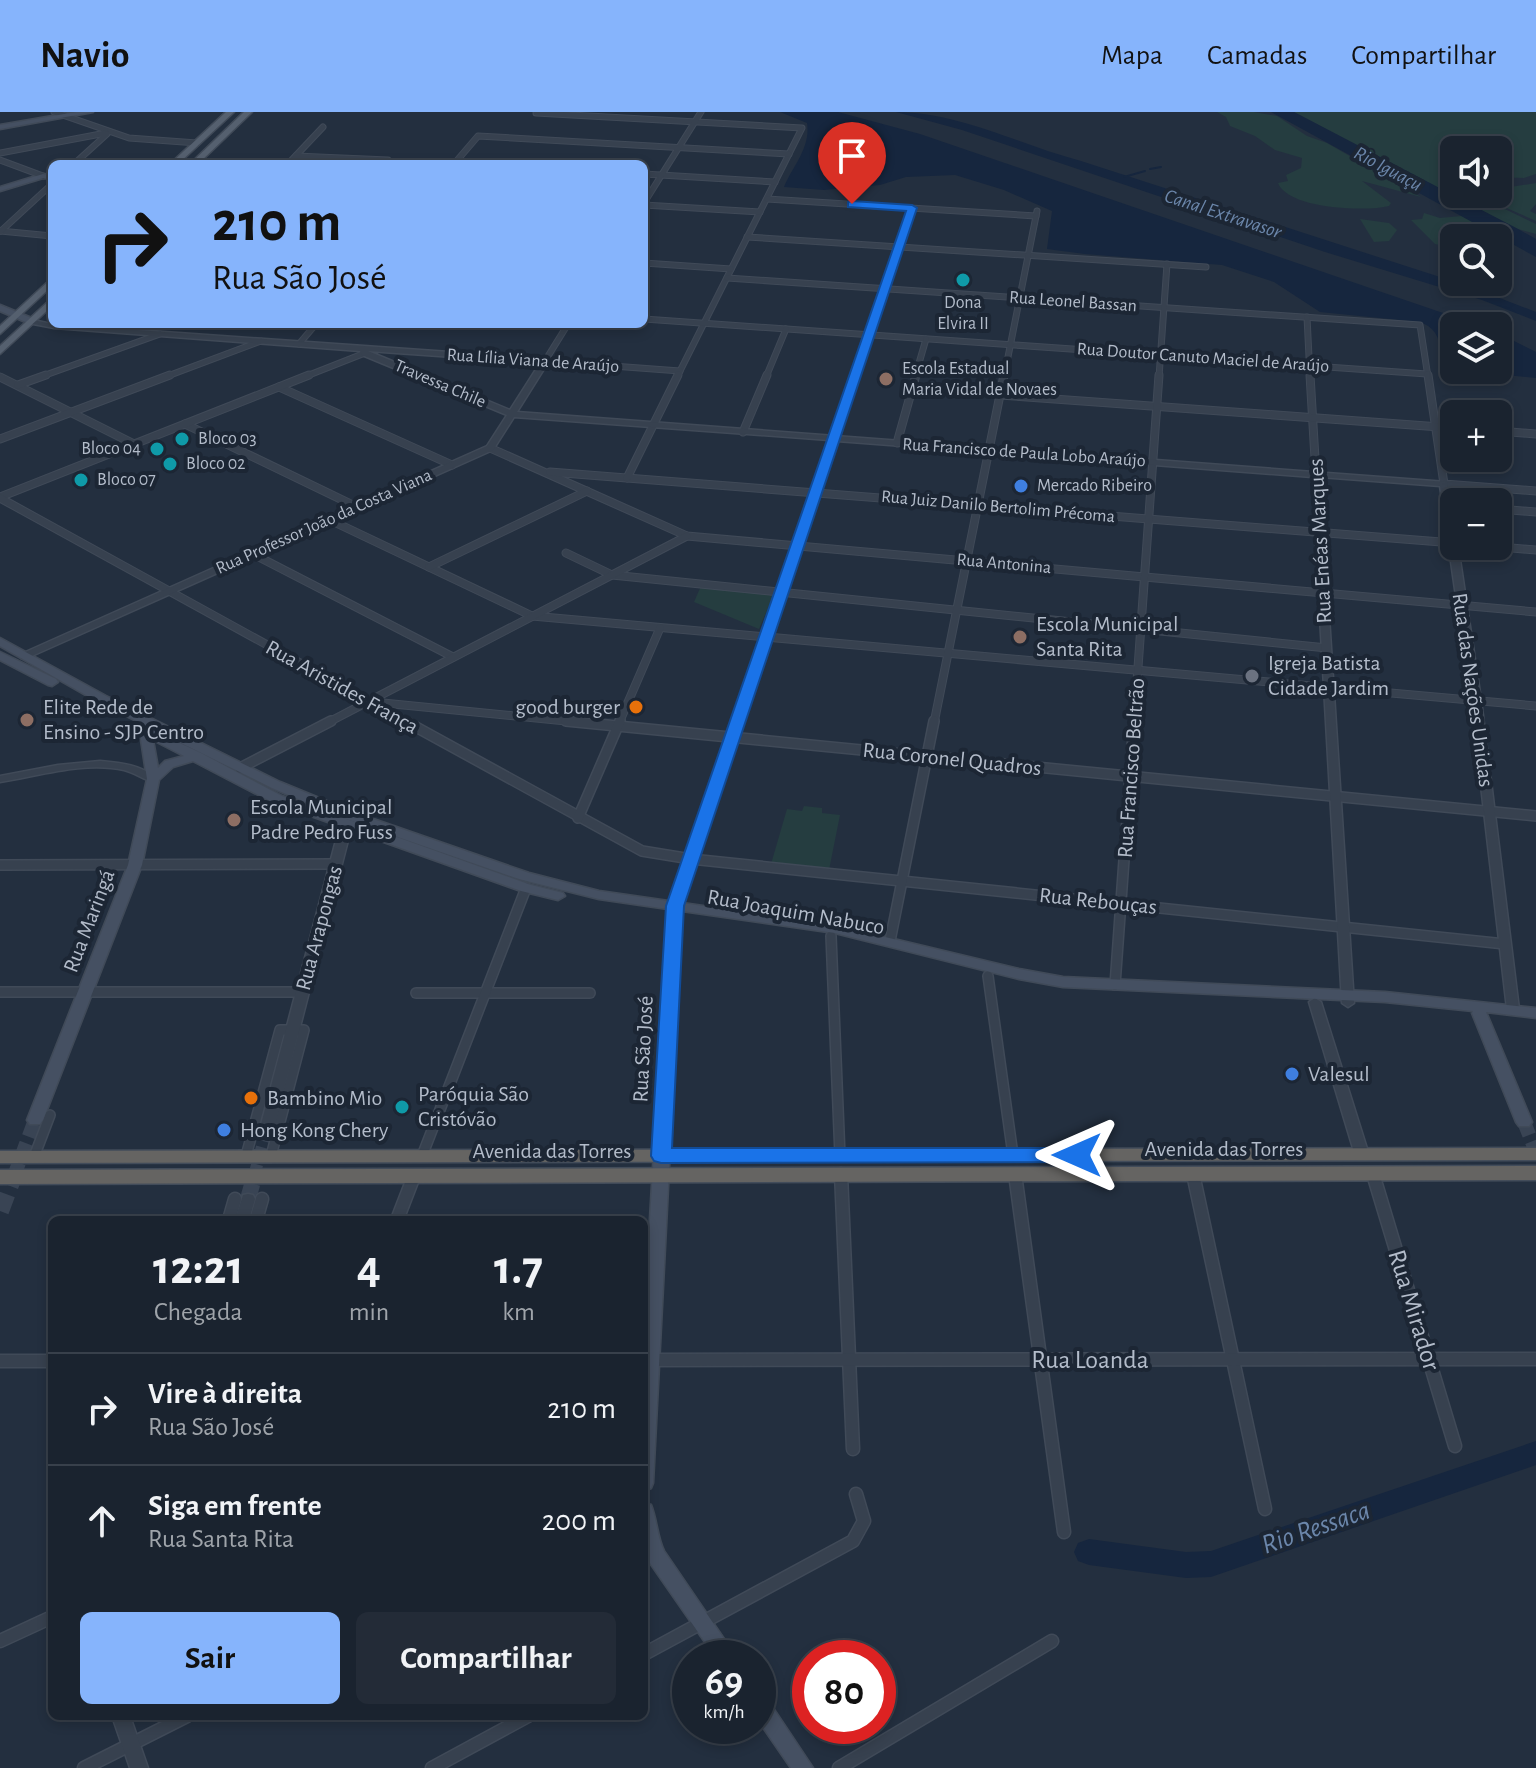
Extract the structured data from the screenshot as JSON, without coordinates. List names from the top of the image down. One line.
{"streets":{"highway":["Avenida das Torres"],"main road":["Rua Joaquim Nabuco","Rua Maringá","Rua São José"],"street":["Rua Leonel Bassan","Rua Doutor Canuto Maciel de Araújo","Rua Lília Viana de Araújo","Travessa Chile","Rua Francisco de Paula Lobo Araújo","Rua Juiz Danilo Bertolim Précoma","Rua Professor João da Costa Viana","Rua Enéas Marques","Rua Antonina","Rua Aristides França","Rua das Nações Unidas","Rua Coronel Quadros","Rua Francisco Beltrão","Rua Rebouças","Rua Arapongas","Rua Mirador","Rua Loanda"]},"crossings":[["Rua Leonel Bassan","Rua Enéas Marques"],["Rua Leonel Bassan","Rua das Nações Unidas"],["Rua Leonel Bassan","Rua Francisco Beltrão"],["Rua Doutor Canuto Maciel de Araújo","Rua Enéas Marques"],["Rua Doutor Canuto Maciel de Araújo","Rua das Nações Unidas"],["Rua Doutor Canuto Maciel de Araújo","Rua Francisco Beltrão"],["Rua Lília Viana de Araújo","Travessa Chile"],["Travessa Chile","Rua Francisco de Paula Lobo Araújo"],["Rua Francisco de Paula Lobo Araújo","Rua Enéas Marques"],["Rua Francisco de Paula Lobo Araújo","Rua das Nações Unidas"],["Rua Francisco de Paula Lobo Araújo","Rua Francisco Beltrão"],["Rua Juiz Danilo Bertolim Précoma","Rua Enéas Marques"],["Rua Juiz Danilo Bertolim Précoma","Rua Antonina"],["Rua Juiz Danilo Bertolim Précoma","Rua Francisco Beltrão"],["Rua Professor João da Costa Viana","Rua Antonina"],["Rua Professor João da Costa Viana","Rua Aristides França"],["Rua Professor João da Costa Viana","Rua Joaquim Nabuco"],["Rua Enéas Marques","Rua Antonina"],["Rua Enéas Marques","Rua Coronel Quadros"],["Rua Enéas Marques","Rua Rebouças"],["Rua Enéas Marques","Rua Joaquim Nabuco"],["Rua Antonina","Rua das Nações Unidas"],["Rua Antonina","Rua Francisco Beltrão"],["Rua Aristides França","Rua Coronel Quadros"],["Rua Aristides França","Rua Rebouças"],["Rua das Nações Unidas","Rua Coronel Quadros"],["Rua das Nações Unidas","Rua Rebouças"],["Rua das Nações Unidas","Rua Joaquim Nabuco"],["Rua Coronel Quadros","Rua Francisco Beltrão"],["Rua Francisco Beltrão","Rua Rebouças"],["Rua Francisco Beltrão","Rua Joaquim Nabuco"],["Rua Joaquim Nabuco","Rua Maringá"],["Rua Joaquim Nabuco","Rua Arapongas"],["Rua Joaquim Nabuco","Rua São José"],["Rua Arapongas","Avenida das Torres"],["Rua São José","Avenida das Torres"],["Avenida das Torres","Rua Mirador"],["Rua Mirador","Rua Loanda"]],"water":["Rio Iguaçu","Canal Extravasor","Rio Ressaca"],"places":["Dona Elvira II","Escola Estadual Maria Vidal de Novaes","Bloco 03","Bloco 04","Bloco 02","Bloco 07","Mercado Ribeiro","Escola Municipal Santa Rita","Igreja Batista Cidade Jardim","good burger","Elite Rede de Ensino - SJP Centro","Escola Municipal Padre Pedro Fuss","Valesul","Bambino Mio","Paróquia São Cristóvão","Hong Kong Chery"],"page":{"header":"Navio","nav":["Mapa","Camadas","Compartilhar"],"map_buttons":["+","−"],"turn":["210 m","Rua São José"],"eta":["12:21","Chegada","4","min","1.7","km"],"list":[{"name":"Vire à direita","note":"Rua São José","value":"210 m"},{"name":"Siga em frente","note":"Rua Santa Rita","value":"200 m"}],"buttons":["Sair","Compartilhar"],"speed":"69 km/h","limit":"80"}}
